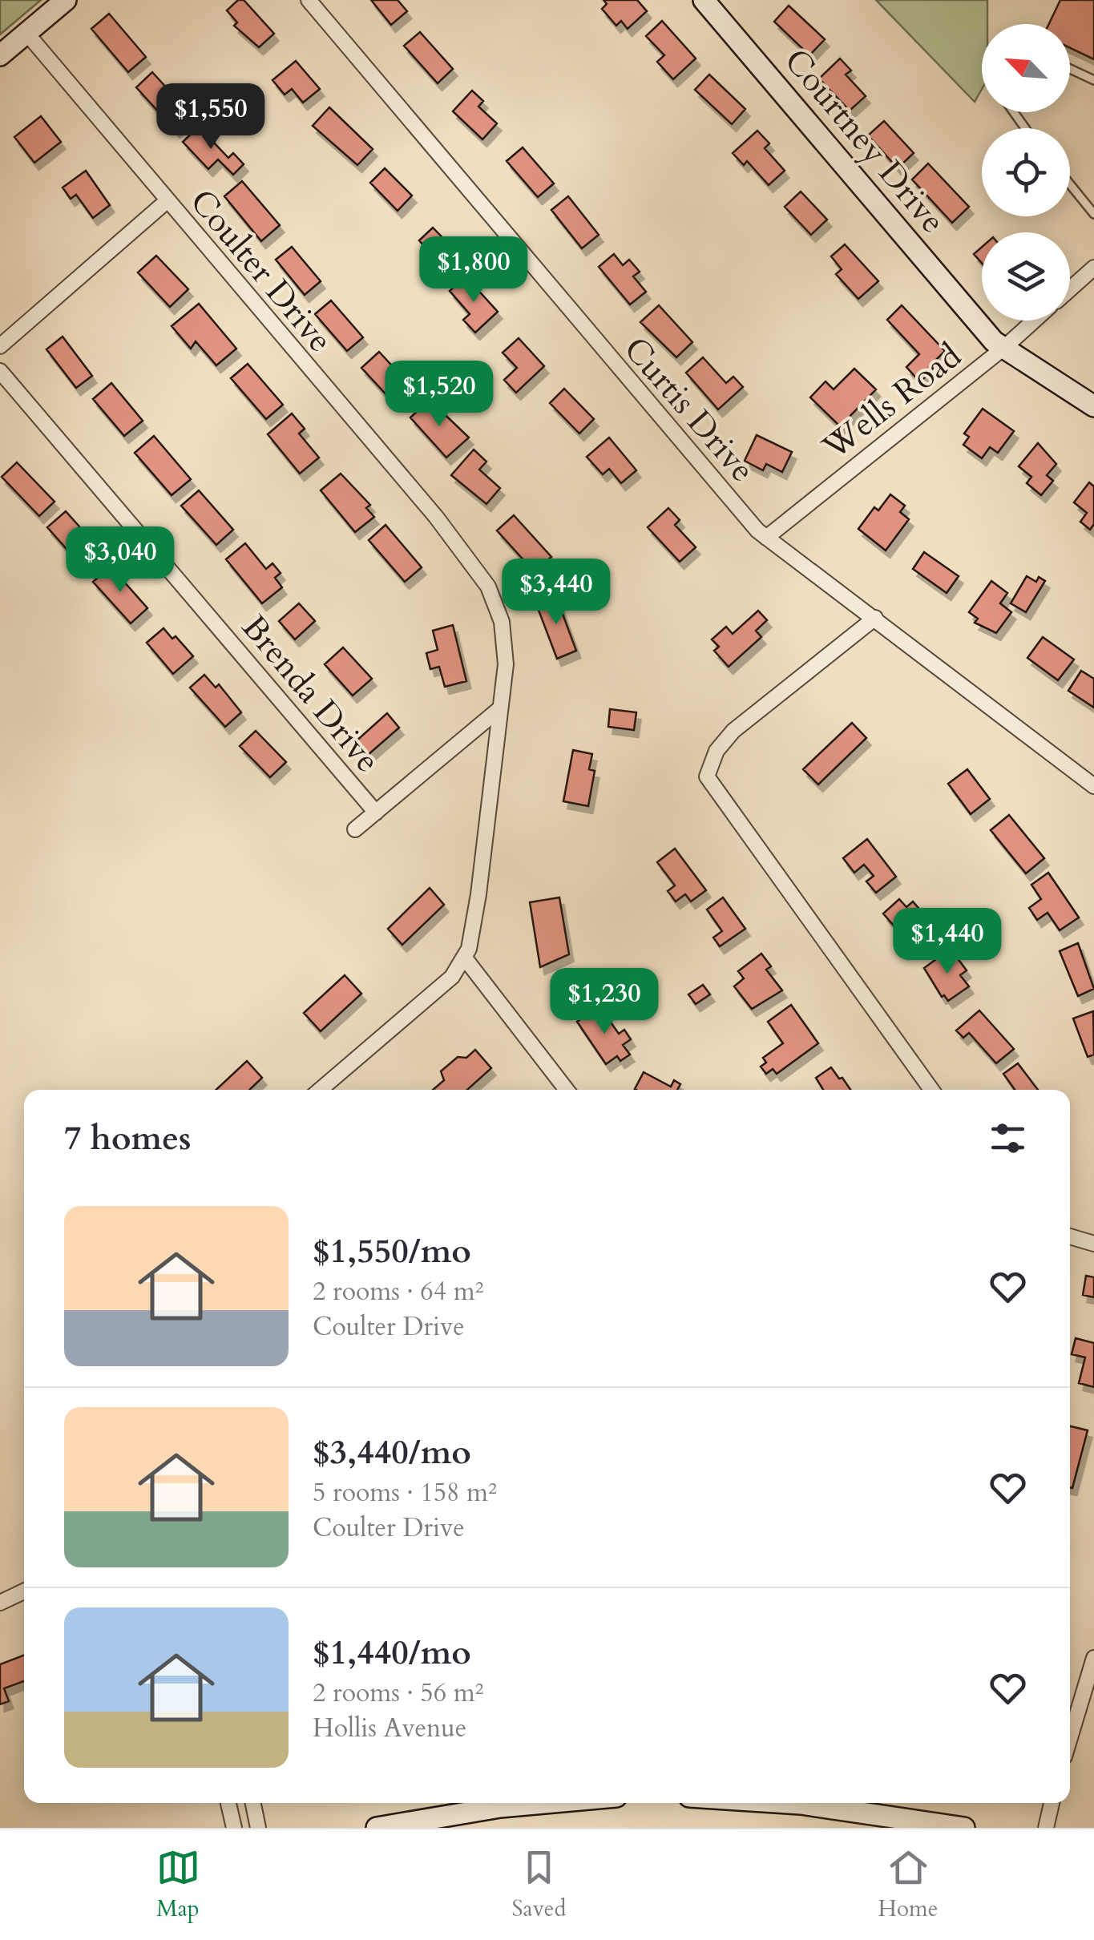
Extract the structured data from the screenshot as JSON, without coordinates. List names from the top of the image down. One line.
{"streets":{"street":["Courtney Drive","Coulter Drive","Wells Road","Curtis Drive","Brenda Drive"]},"crossings":[["Courtney Drive","Wells Road"],["Wells Road","Curtis Drive"]],"north":"top left","page":{"price":["$1,550","$1,800","$1,520","$3,040","$3,440","$1,440","$1,230"],"heading":"7 homes","list":[{"name":"$1,550/mo","note":"2 rooms · 64 m² · Coulter Drive"},{"name":"$3,440/mo","note":"5 rooms · 158 m² · Coulter Drive"},{"name":"$1,440/mo","note":"2 rooms · 56 m² · Hollis Avenue"}],"tabs":["Map","Saved","Home"]}}
